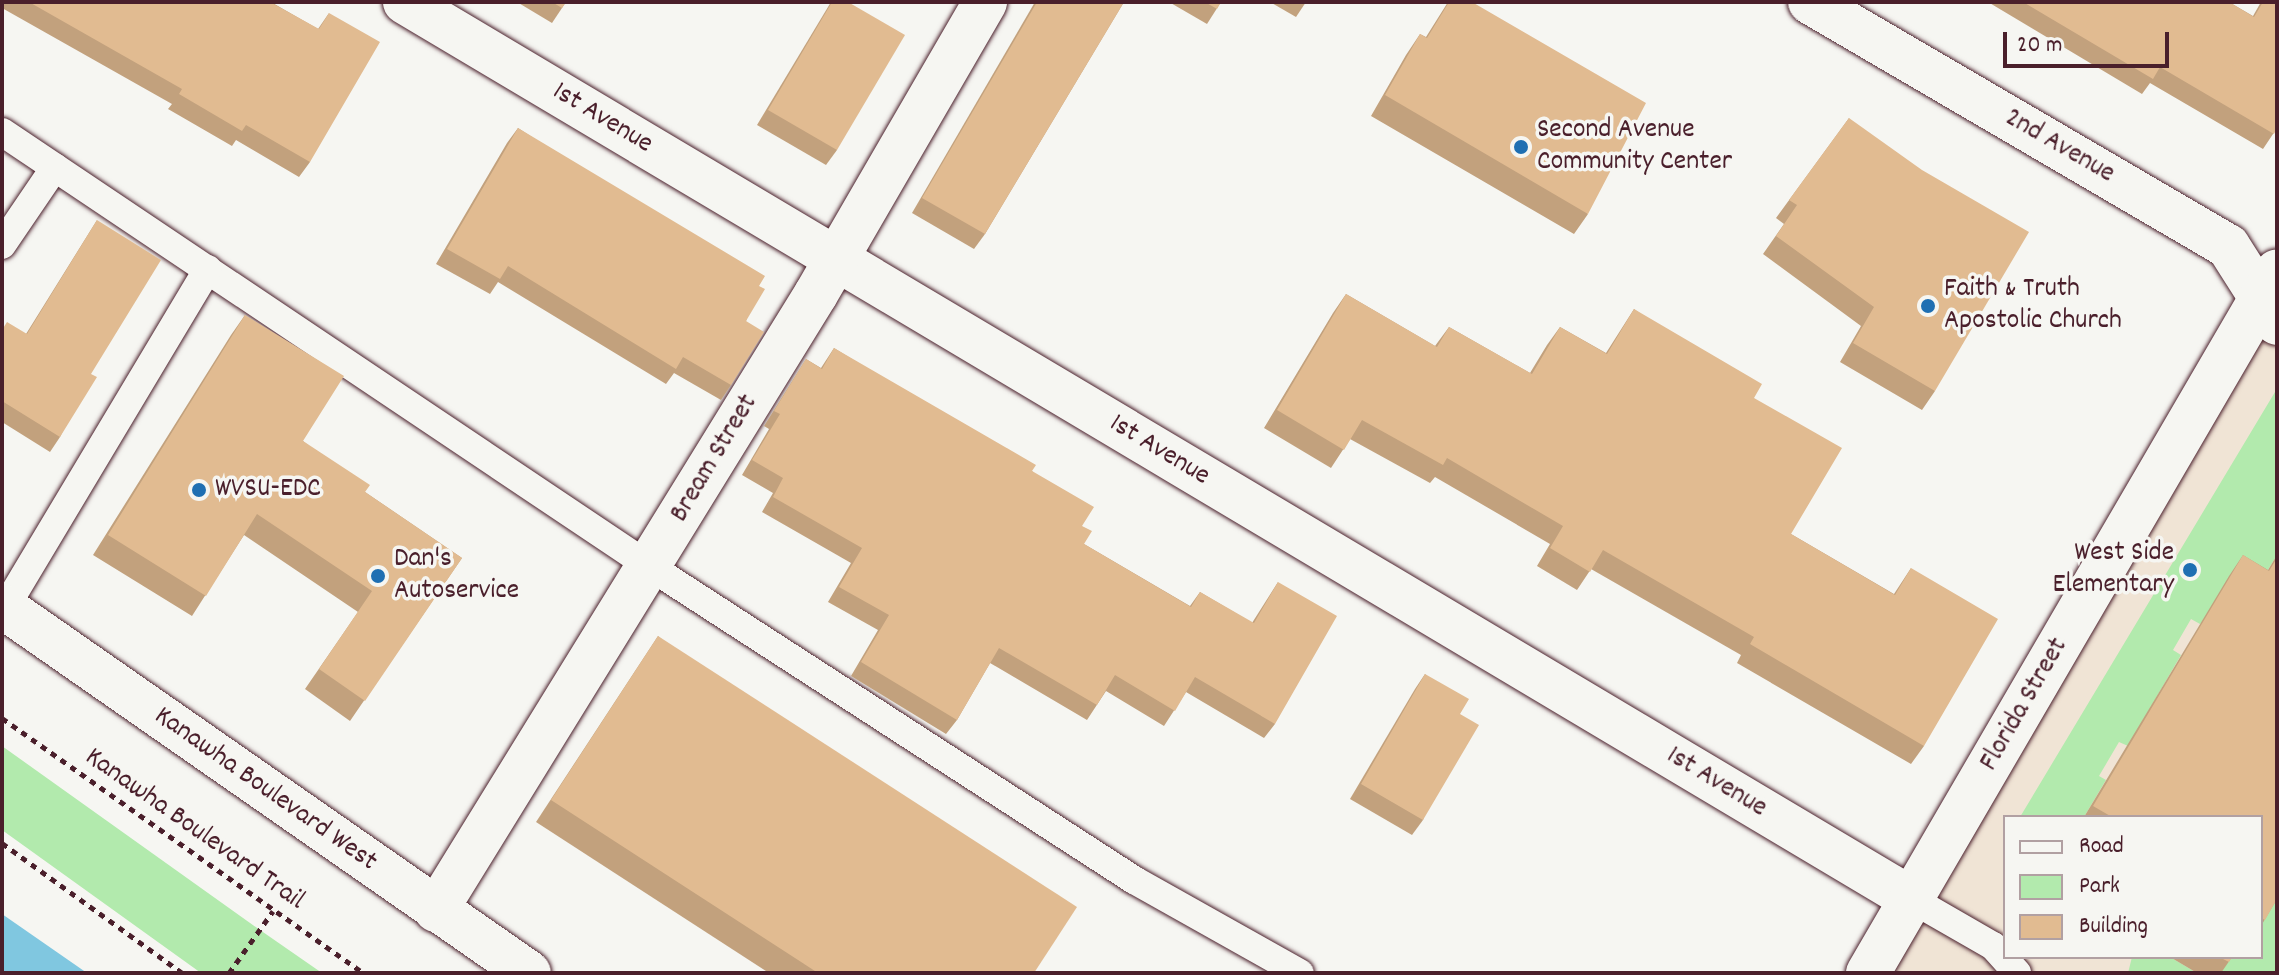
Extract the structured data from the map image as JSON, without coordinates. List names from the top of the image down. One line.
{"streets":{"street":["1st Avenue","2nd Avenue","Bream Street","Florida Street","Kanawha Boulevard West"],"path":["Kanawha Boulevard Trail"]},"crossings":[["1st Avenue","Bream Street"],["1st Avenue","Florida Street"],["2nd Avenue","Florida Street"],["Bream Street","Kanawha Boulevard West"]],"places":["Second Avenue Community Center","Faith & Truth Apostolic Church","WVSU-EDC","West Side Elementary","Dan's Autoservice"],"legend":["Road","Park","Building"],"scale_bar":"20 m"}
